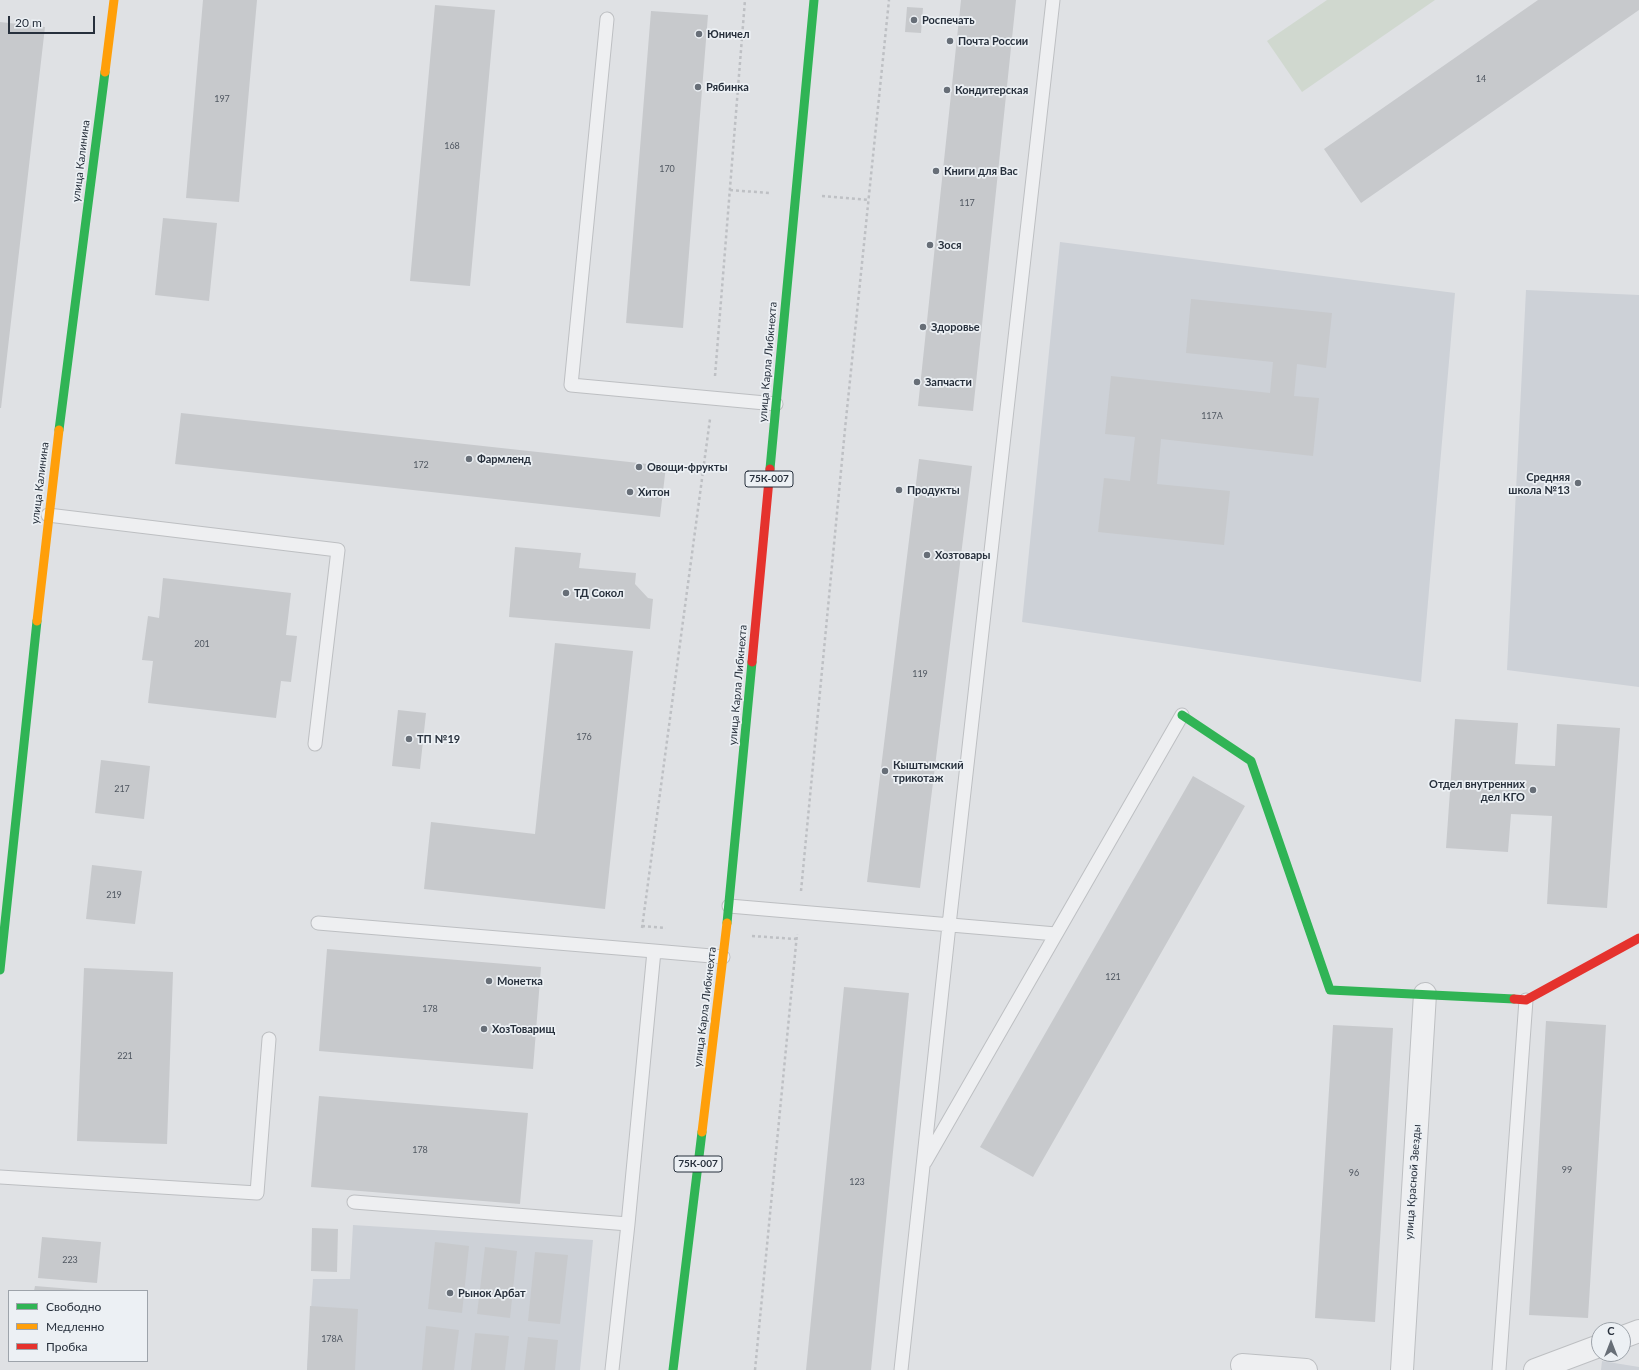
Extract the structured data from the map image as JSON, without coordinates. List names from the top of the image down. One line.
{"streets":{"street":["улица Калинина","улица Карла Либкнехта","75К-007","улица Красной Звезды"]},"places":["Роспечать","Юничел","Почта России","Рябинка","Кондитерская","Книги для Вас","Зося","Здоровье","Запчасти","Фармленд","Овощи-фрукты","Средняя школа №13","Продукты","Хитон","Хозтовары","ТД Сокол","ТП №19","Кыштымский трикотаж","Отдел внутренних дел КГО","Монетка","ХозТоварищ","Рынок Арбат"],"house_numbers":["14","197","168","170","117","117А","172","201","119","176","217","219","121","178","221","178","99","96","123","223","178А"],"legend":["Свободно","Медленно","Пробка"],"scale_bar":"20 m","north":"top"}
